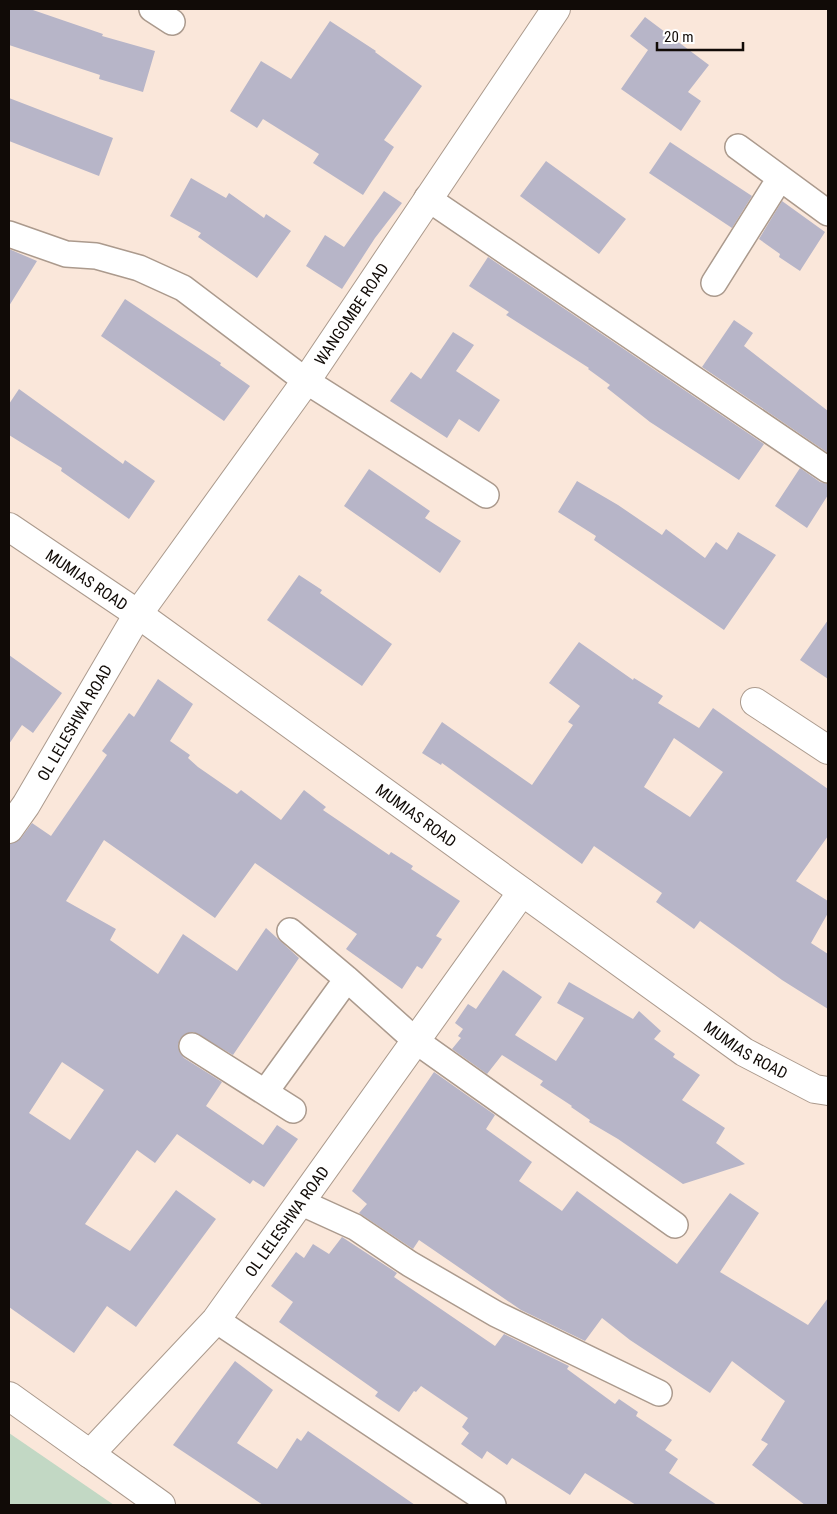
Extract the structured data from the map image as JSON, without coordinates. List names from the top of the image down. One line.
{"streets":{"street":["WANGOMBE ROAD","MUMIAS ROAD","OL LELESHWA ROAD"]},"crossings":[["WANGOMBE ROAD","MUMIAS ROAD"],["WANGOMBE ROAD","OL LELESHWA ROAD"],["MUMIAS ROAD","OL LELESHWA ROAD"]],"scale_bar":"20 m"}
